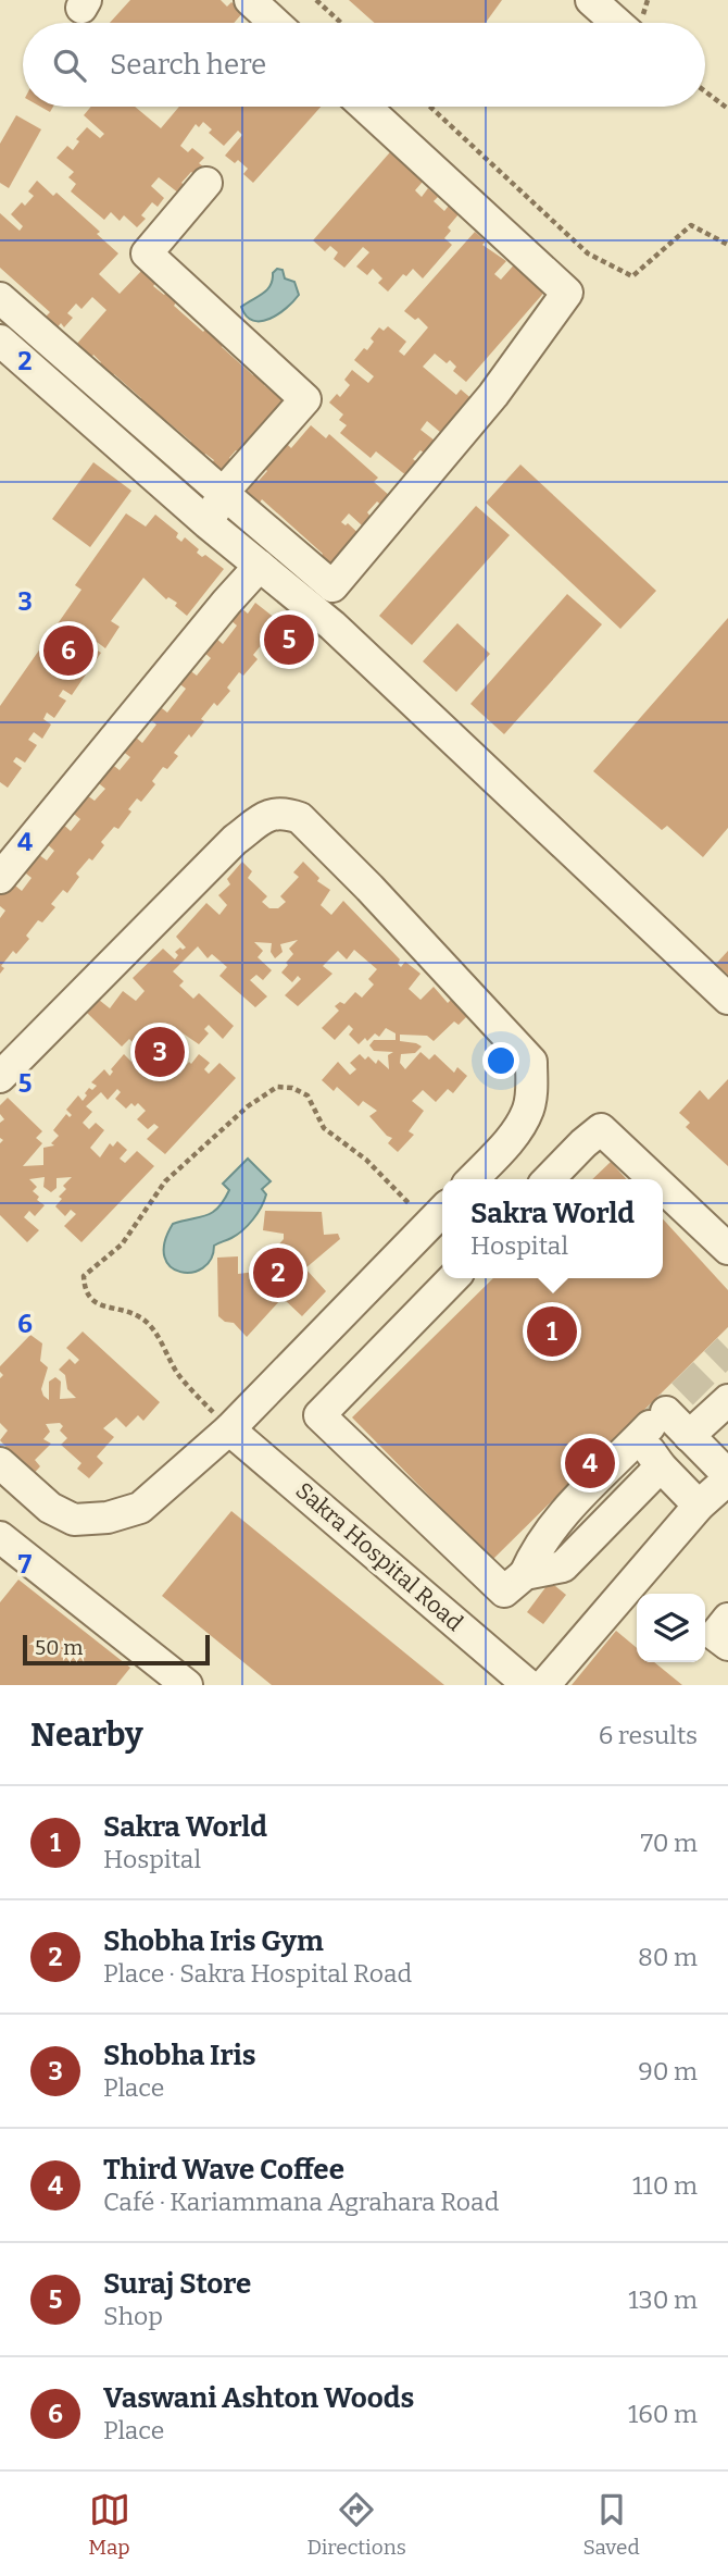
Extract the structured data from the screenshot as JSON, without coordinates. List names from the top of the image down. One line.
{"streets":{"street":["Sakra Hospital Road"]},"scale_bar":"50 m","page":{"search":"Search here","pins":["5","6","3","2","1","4"],"popup":["Sakra World","Hospital"],"scale":"50 m","heading":["Nearby","6 results"],"list":[{"mark":"1","name":"Sakra World","note":"Hospital","value":"70 m"},{"mark":"2","name":"Shobha Iris Gym","note":"Place · Sakra Hospital Road","value":"80 m"},{"mark":"3","name":"Shobha Iris","note":"Place","value":"90 m"},{"mark":"4","name":"Third Wave Coffee","note":"Café · Kariammana Agrahara Road","value":"110 m"},{"mark":"5","name":"Suraj Store","note":"Shop","value":"130 m"},{"mark":"6","name":"Vaswani Ashton Woods","note":"Place","value":"160 m"}],"nav":["Map","Directions","Saved"]},"grid":{"rows":["2","3","4","5","6","7"]}}
